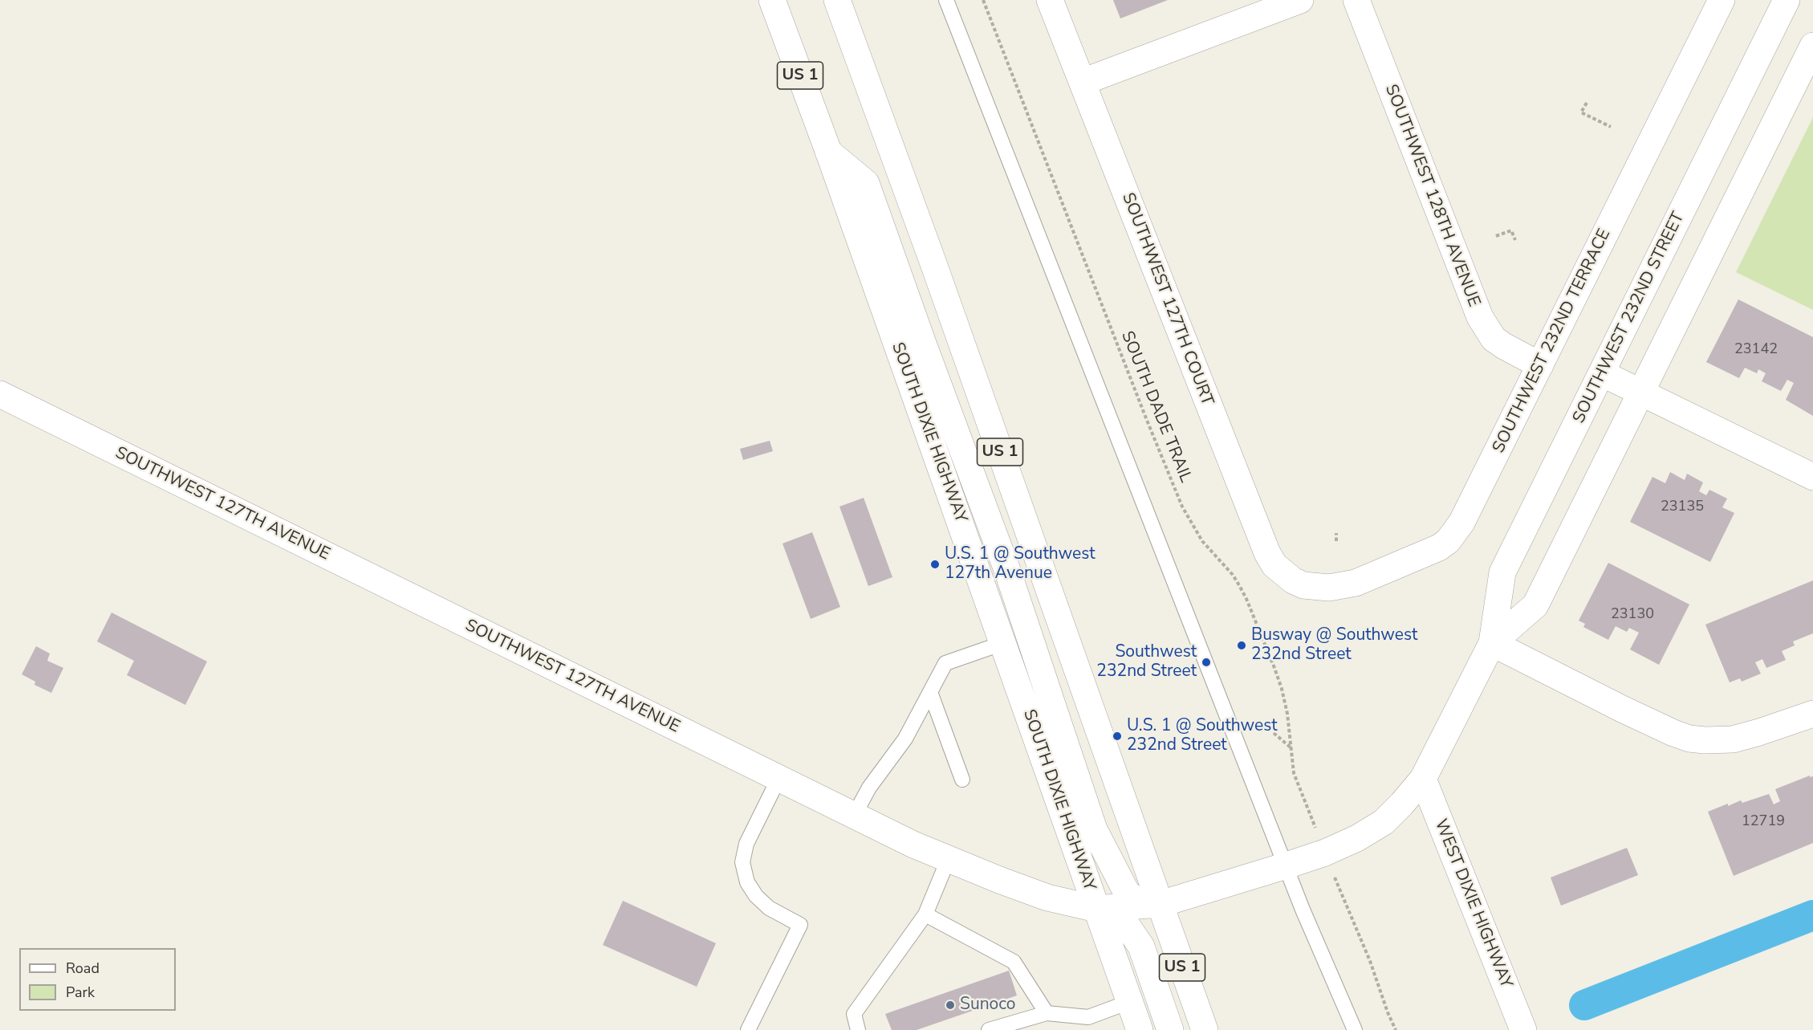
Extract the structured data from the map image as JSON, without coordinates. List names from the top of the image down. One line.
{"streets":{"main road":["US 1","SOUTHWEST 128TH AVENUE","SOUTHWEST 127TH COURT","SOUTHWEST 232ND STREET","SOUTHWEST 232ND TERRACE","SOUTH DIXIE HIGHWAY","SOUTHWEST 127TH AVENUE","WEST DIXIE HIGHWAY"],"path":["SOUTH DADE TRAIL"]},"crossings":[["US 1","SOUTHWEST 232ND STREET"],["US 1","SOUTHWEST 127TH AVENUE"],["SOUTHWEST 128TH AVENUE","SOUTHWEST 232ND TERRACE"],["SOUTHWEST 127TH COURT","SOUTHWEST 232ND TERRACE"],["SOUTHWEST 232ND STREET","SOUTHWEST 127TH AVENUE"],["SOUTHWEST 232ND STREET","WEST DIXIE HIGHWAY"],["SOUTH DIXIE HIGHWAY","SOUTHWEST 127TH AVENUE"]],"places":["U.S. 1 @ Southwest 127th Avenue","Busway @ Southwest 232nd Street","Southwest 232nd Street","U.S. 1 @ Southwest 232nd Street","Sunoco"],"house_numbers":["23142","23135","23130","12719"],"legend":["Road","Park"]}
